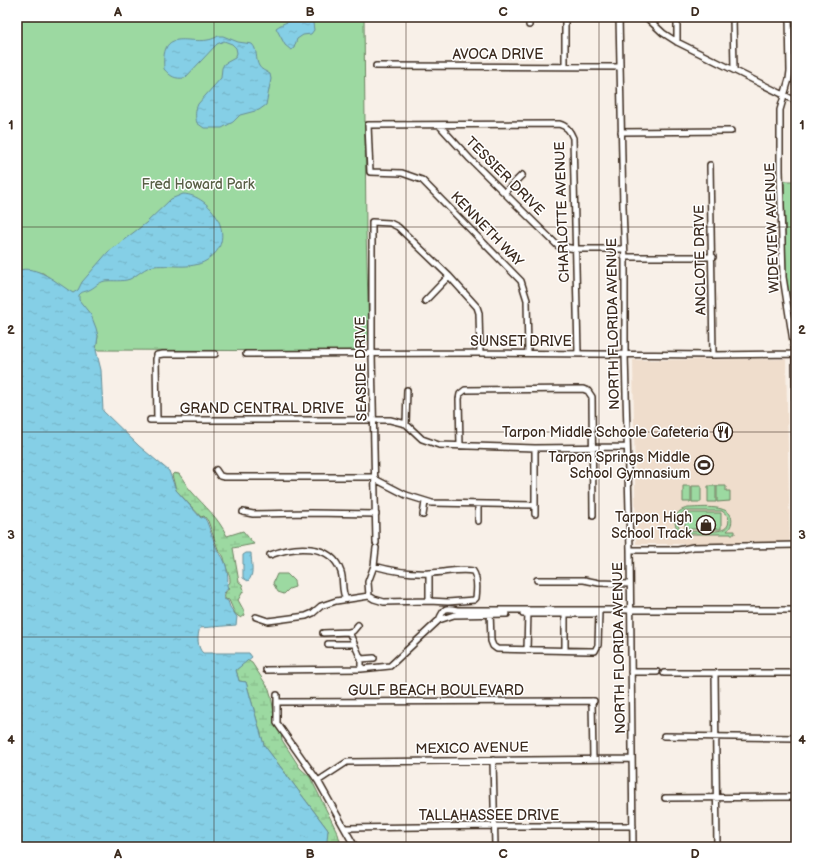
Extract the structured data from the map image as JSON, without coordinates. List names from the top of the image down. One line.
{"streets":{"street":["AVOCA DRIVE","TESSIER DRIVE","CHARLOTTE AVENUE","WIDEVIEW AVENUE","KENNETH WAY","ANCLOTE DRIVE","NORTH FLORIDA AVENUE","SUNSET DRIVE","SEASIDE DRIVE","GRAND CENTRAL DRIVE","GULF BEACH BOULEVARD","MEXICO AVENUE","TALLAHASSEE DRIVE"]},"crossings":[["AVOCA DRIVE","NORTH FLORIDA AVENUE"],["TESSIER DRIVE","CHARLOTTE AVENUE"],["TESSIER DRIVE","NORTH FLORIDA AVENUE"],["CHARLOTTE AVENUE","KENNETH WAY"],["CHARLOTTE AVENUE","SUNSET DRIVE"],["WIDEVIEW AVENUE","SUNSET DRIVE"],["KENNETH WAY","SUNSET DRIVE"],["ANCLOTE DRIVE","SUNSET DRIVE"],["NORTH FLORIDA AVENUE","SUNSET DRIVE"],["NORTH FLORIDA AVENUE","MEXICO AVENUE"],["NORTH FLORIDA AVENUE","TALLAHASSEE DRIVE"],["SUNSET DRIVE","SEASIDE DRIVE"],["SEASIDE DRIVE","GRAND CENTRAL DRIVE"],["GULF BEACH BOULEVARD","MEXICO AVENUE"]],"parks":["Fred Howard Park"],"places":{"restaurant":["Tarpon Middle Schoole Cafeteria"],"sports":["Tarpon Springs Middle School Gymnasium"],"shop":["Tarpon High School Track"]},"grid":{"columns":["A","B","C","D"],"rows":["1","2","3","4"]}}
